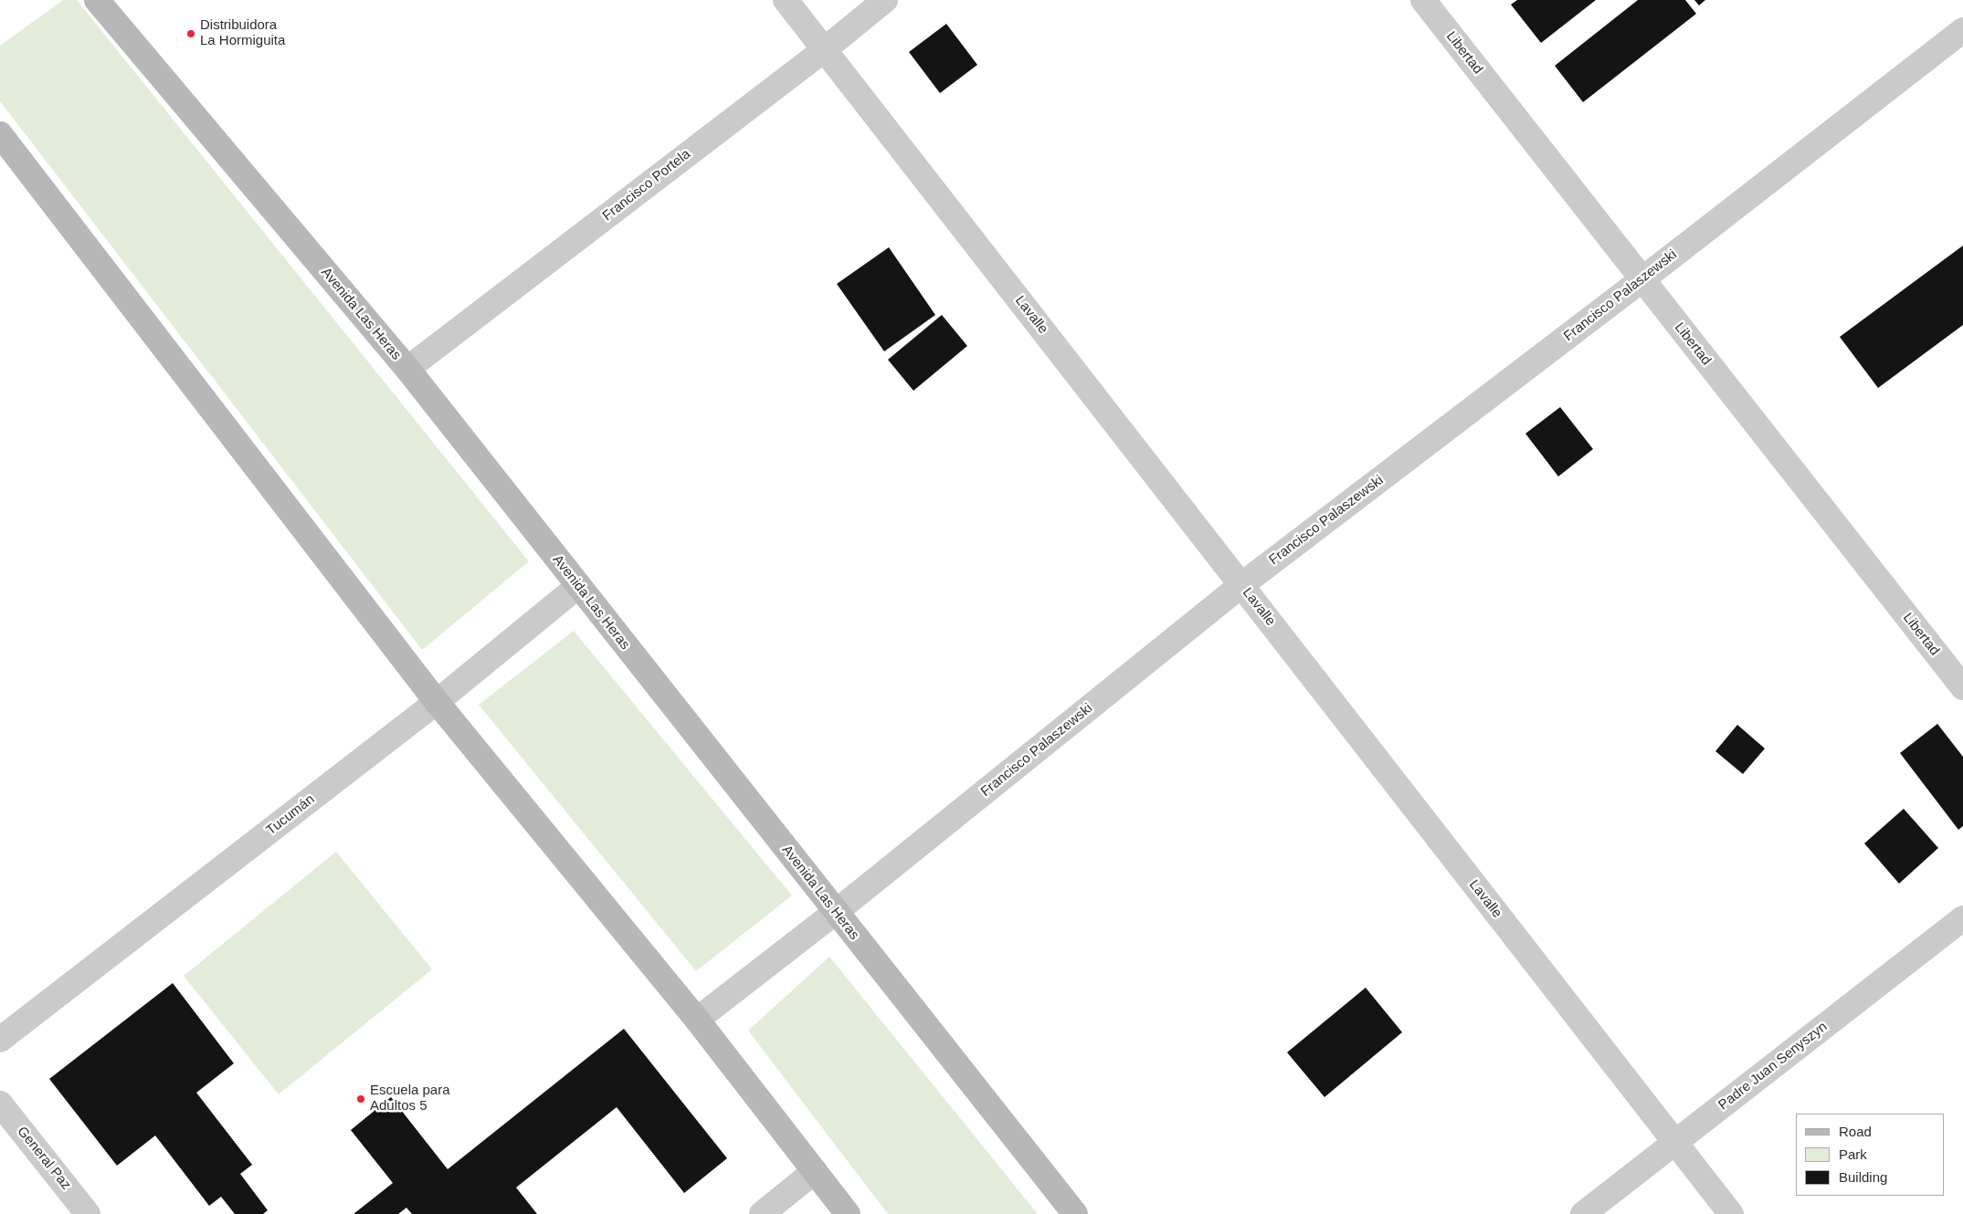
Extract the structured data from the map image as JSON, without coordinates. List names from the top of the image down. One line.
{"streets":{"main road":["Avenida Las Heras"],"street":["Libertad","Francisco Portela","Francisco Palaszewski","Lavalle","Tucumán","Padre Juan Senyszyn","General Paz"]},"crossings":[["Libertad","Francisco Palaszewski"],["Francisco Portela","Avenida Las Heras"],["Francisco Portela","Lavalle"],["Francisco Palaszewski","Avenida Las Heras"],["Francisco Palaszewski","Lavalle"],["Avenida Las Heras","Tucumán"],["Lavalle","Padre Juan Senyszyn"]],"places":["Distribuidora La Hormiguita","Escuela para Adultos 5"],"legend":["Road","Park","Building"]}
